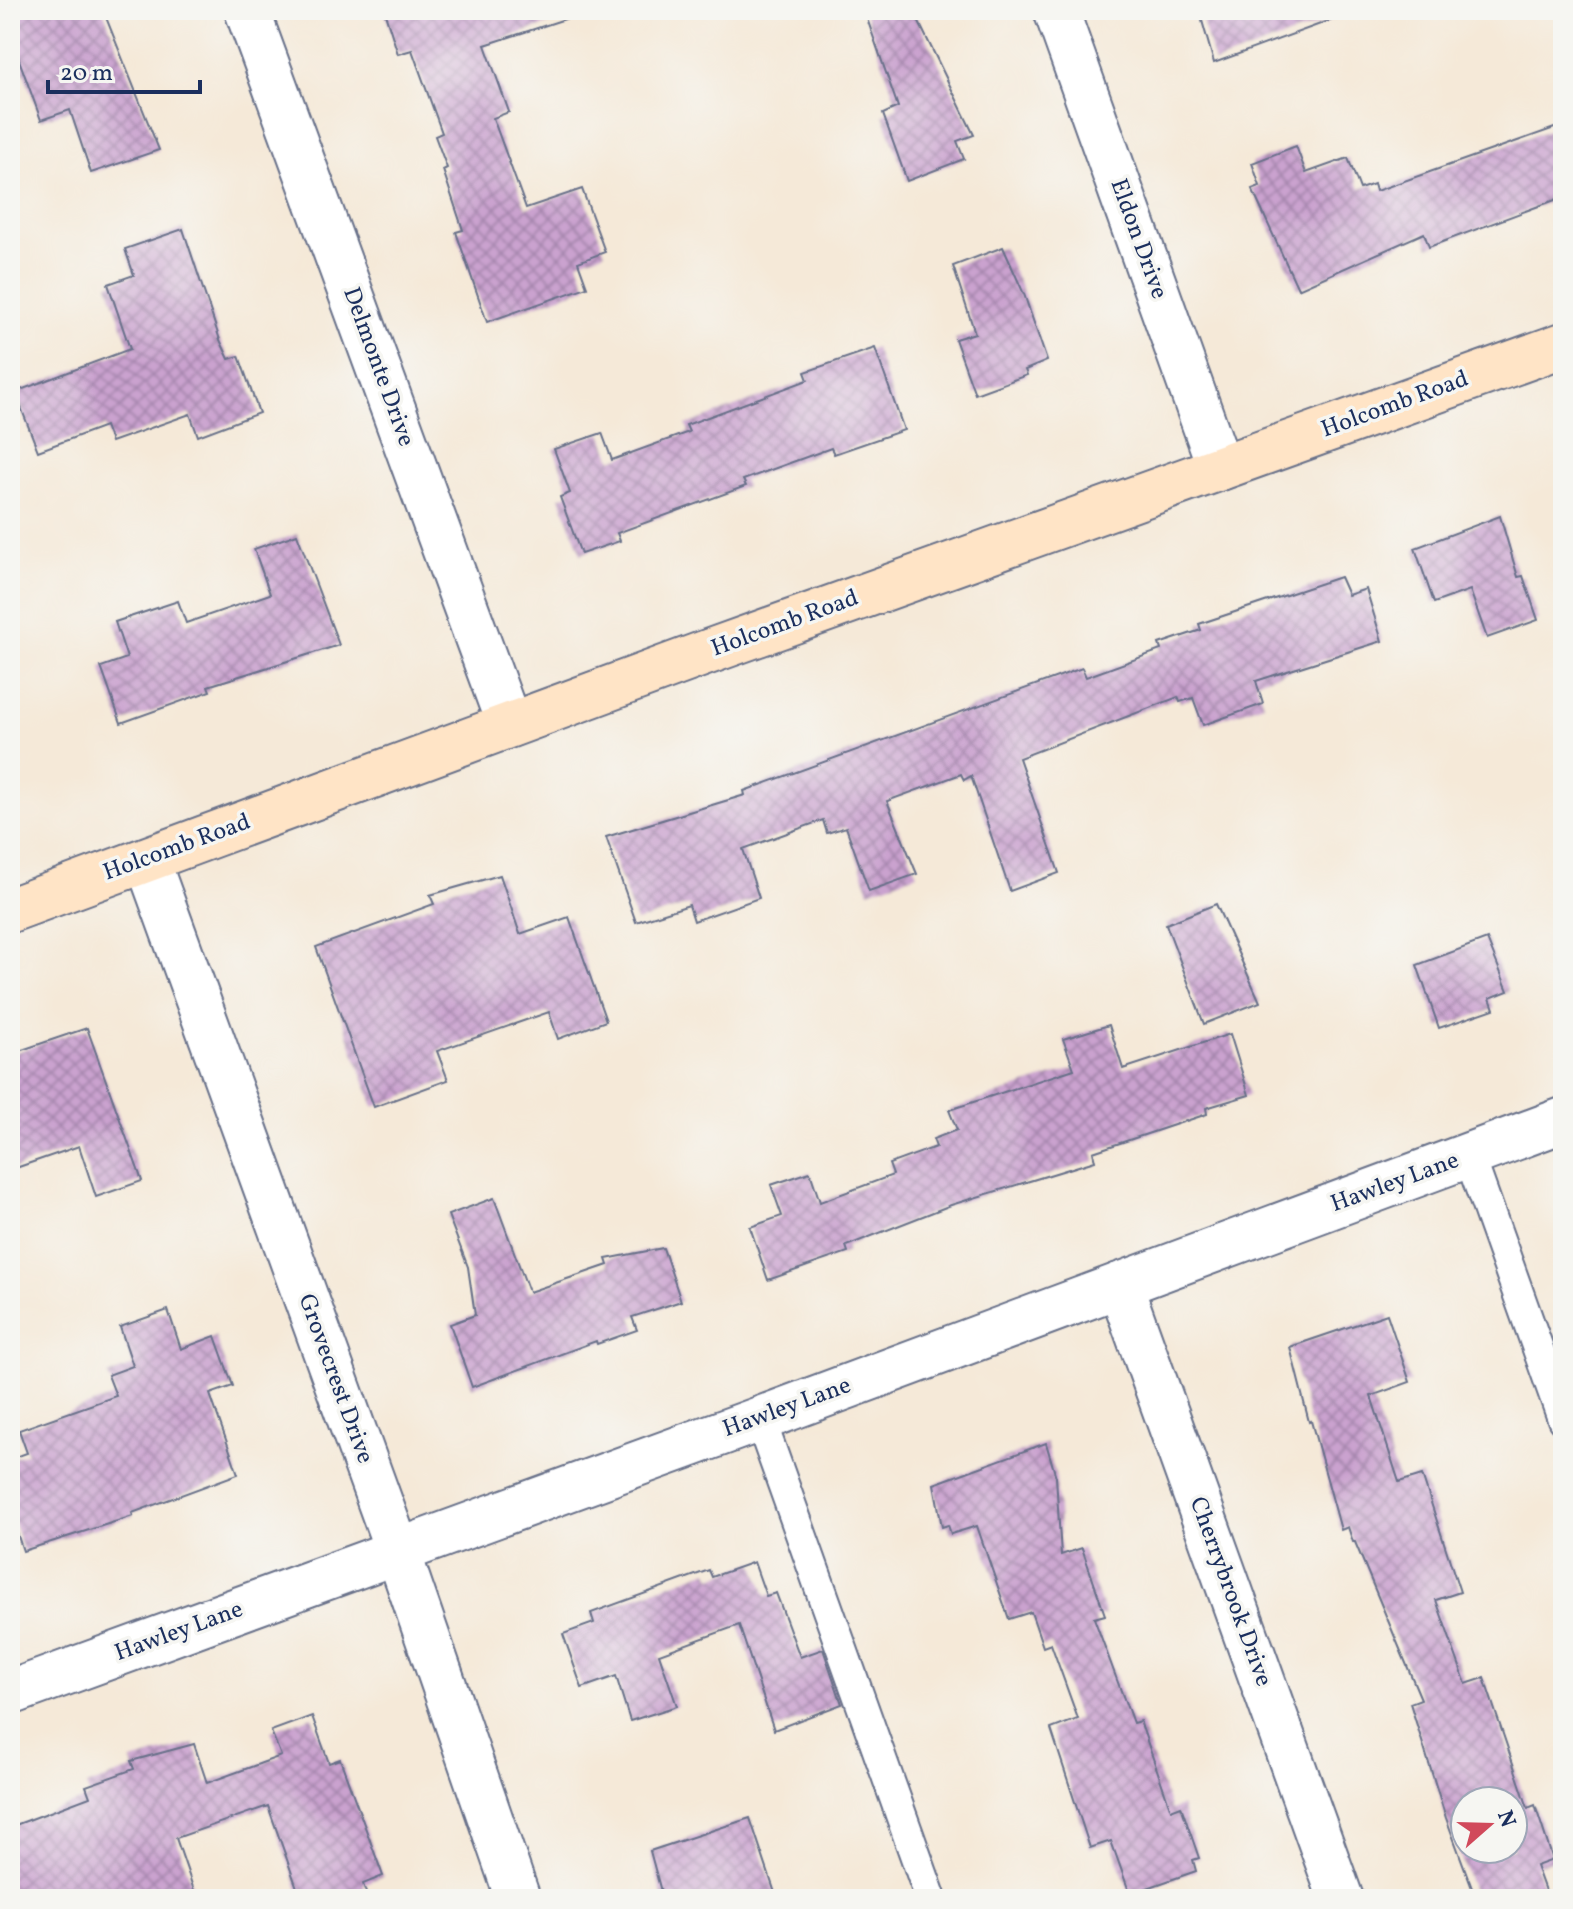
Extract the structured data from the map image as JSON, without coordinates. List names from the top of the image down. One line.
{"streets":{"street":["Eldon Drive","Delmonte Drive","Holcomb Road","Hawley Lane","Grovecrest Drive","Cherrybrook Drive"]},"crossings":[["Eldon Drive","Holcomb Road"],["Delmonte Drive","Holcomb Road"],["Holcomb Road","Grovecrest Drive"],["Hawley Lane","Grovecrest Drive"],["Hawley Lane","Cherrybrook Drive"]],"scale_bar":"20 m","north":"right"}
